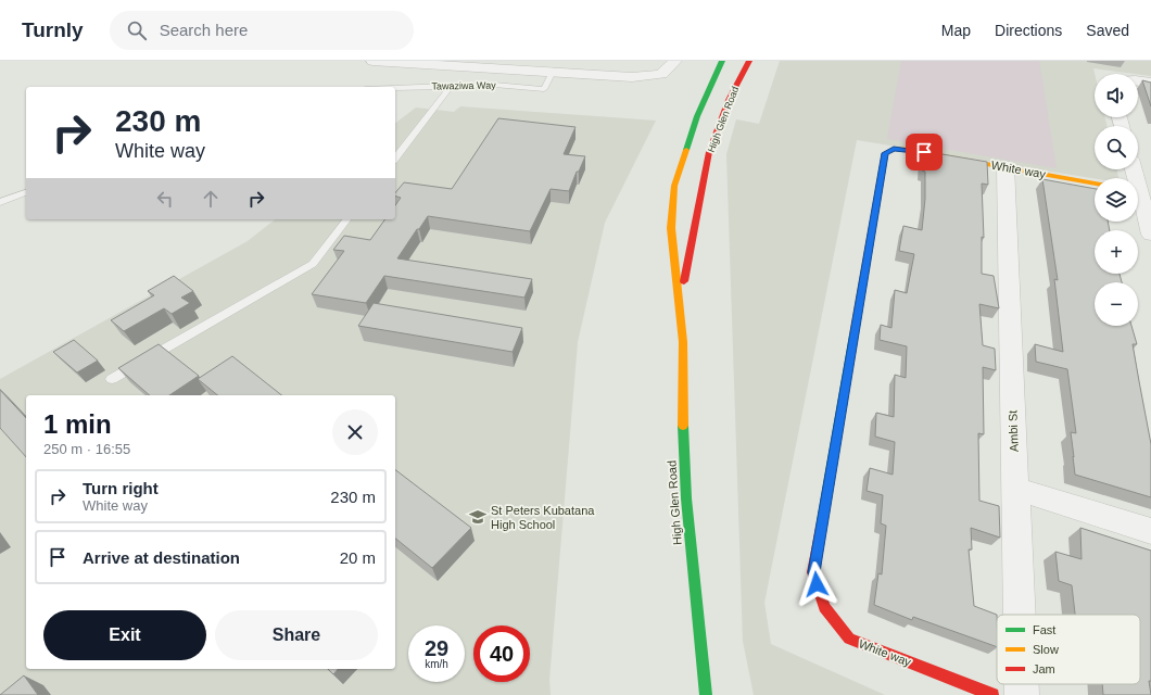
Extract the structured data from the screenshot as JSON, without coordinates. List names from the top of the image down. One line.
{"streets":{"main road":["High Glen Road","White way"],"street":["Ambi St"],"lane":["Tawaziwa Way"]},"crossings":[["White way","Ambi St"]],"places":{"school or university":["St Peters Kubatana High School"]},"legend":["Fast","Slow","Jam"],"page":{"header":"Turnly","search":"Search here","nav":["Map","Directions","Saved"],"map_buttons":["+","−"],"turn":["230 m","White way"],"heading":["1 min","250 m · 16:55"],"list":[{"name":"Turn right","note":"White way","value":"230 m"},{"name":"Arrive at destination","value":"20 m"}],"buttons":["Exit","Share"],"speed":"29 km/h","limit":"40"}}
